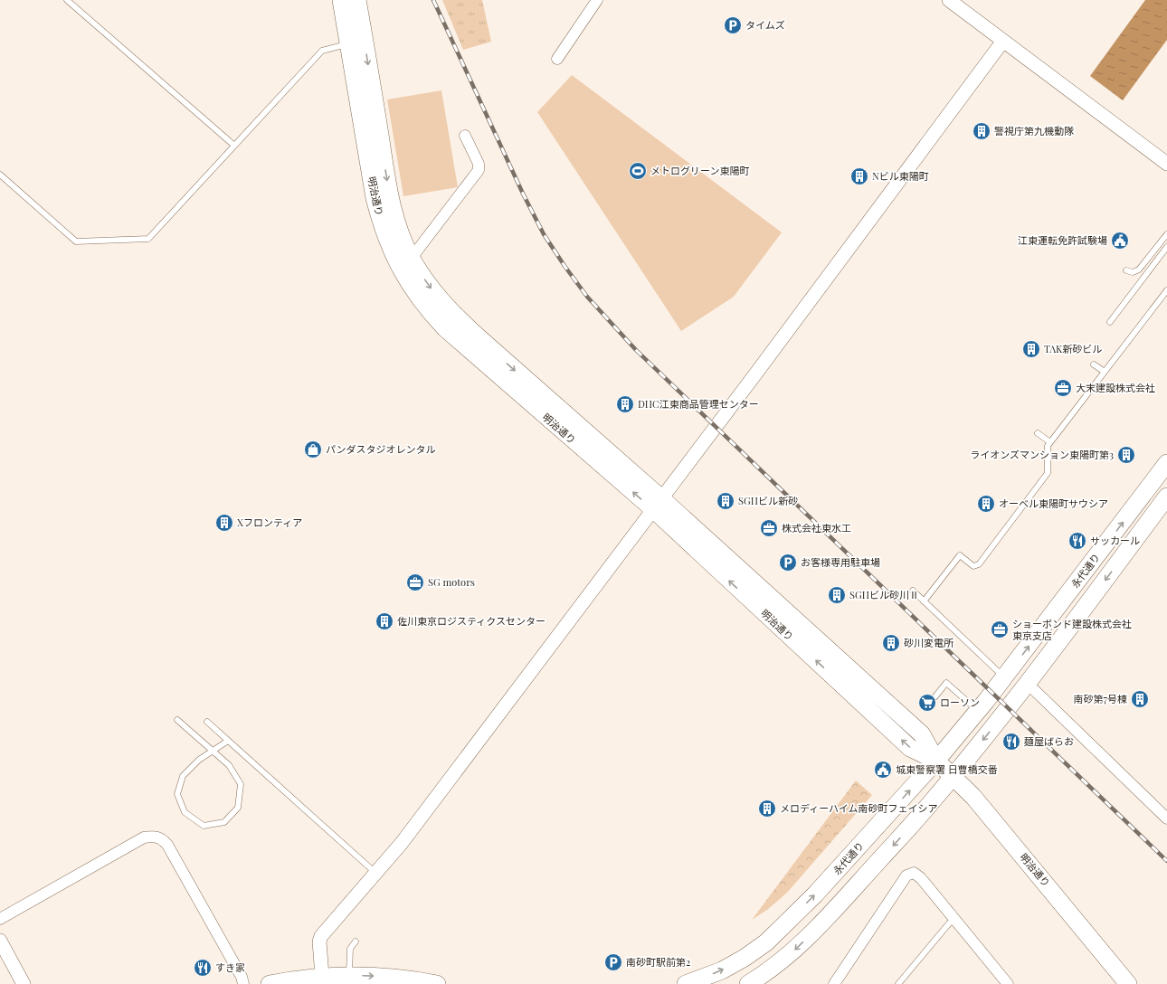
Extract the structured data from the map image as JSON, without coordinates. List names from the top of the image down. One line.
{"streets":{"main road":["明治通り","永代通り"]},"crossings":[["明治通り","永代通り"]],"places":{"parking":["タイムズ","お客様専用駐車場","南砂町駅前第2"],"building":["警視庁第九機動隊","Nビル東陽町","TAK新砂ビル","DHC江東商品管理センター","ライオンズマンション東陽町第3","SGHビル新砂","オーベル東陽町サウシア","Xフロンティア","SGHビル砂川Ⅱ","佐川東京ロジスティクスセンター","砂川変電所","南砂第7号棟","メロディーハイム南砂町フェイシア"],"sports":["メトログリーン東陽町"],"public building":["江東運転免許試験場","城東警察署 日曹橋交番"],"office":["大末建設株式会社","株式会社東水工","SG motors","ショーボンド建設株式会社 東京支店"],"shop":["パンダスタジオレンタル"],"restaurant":["サッカール","麺屋ばらお","すき家"],"supermarket":["ローソン"]}}
